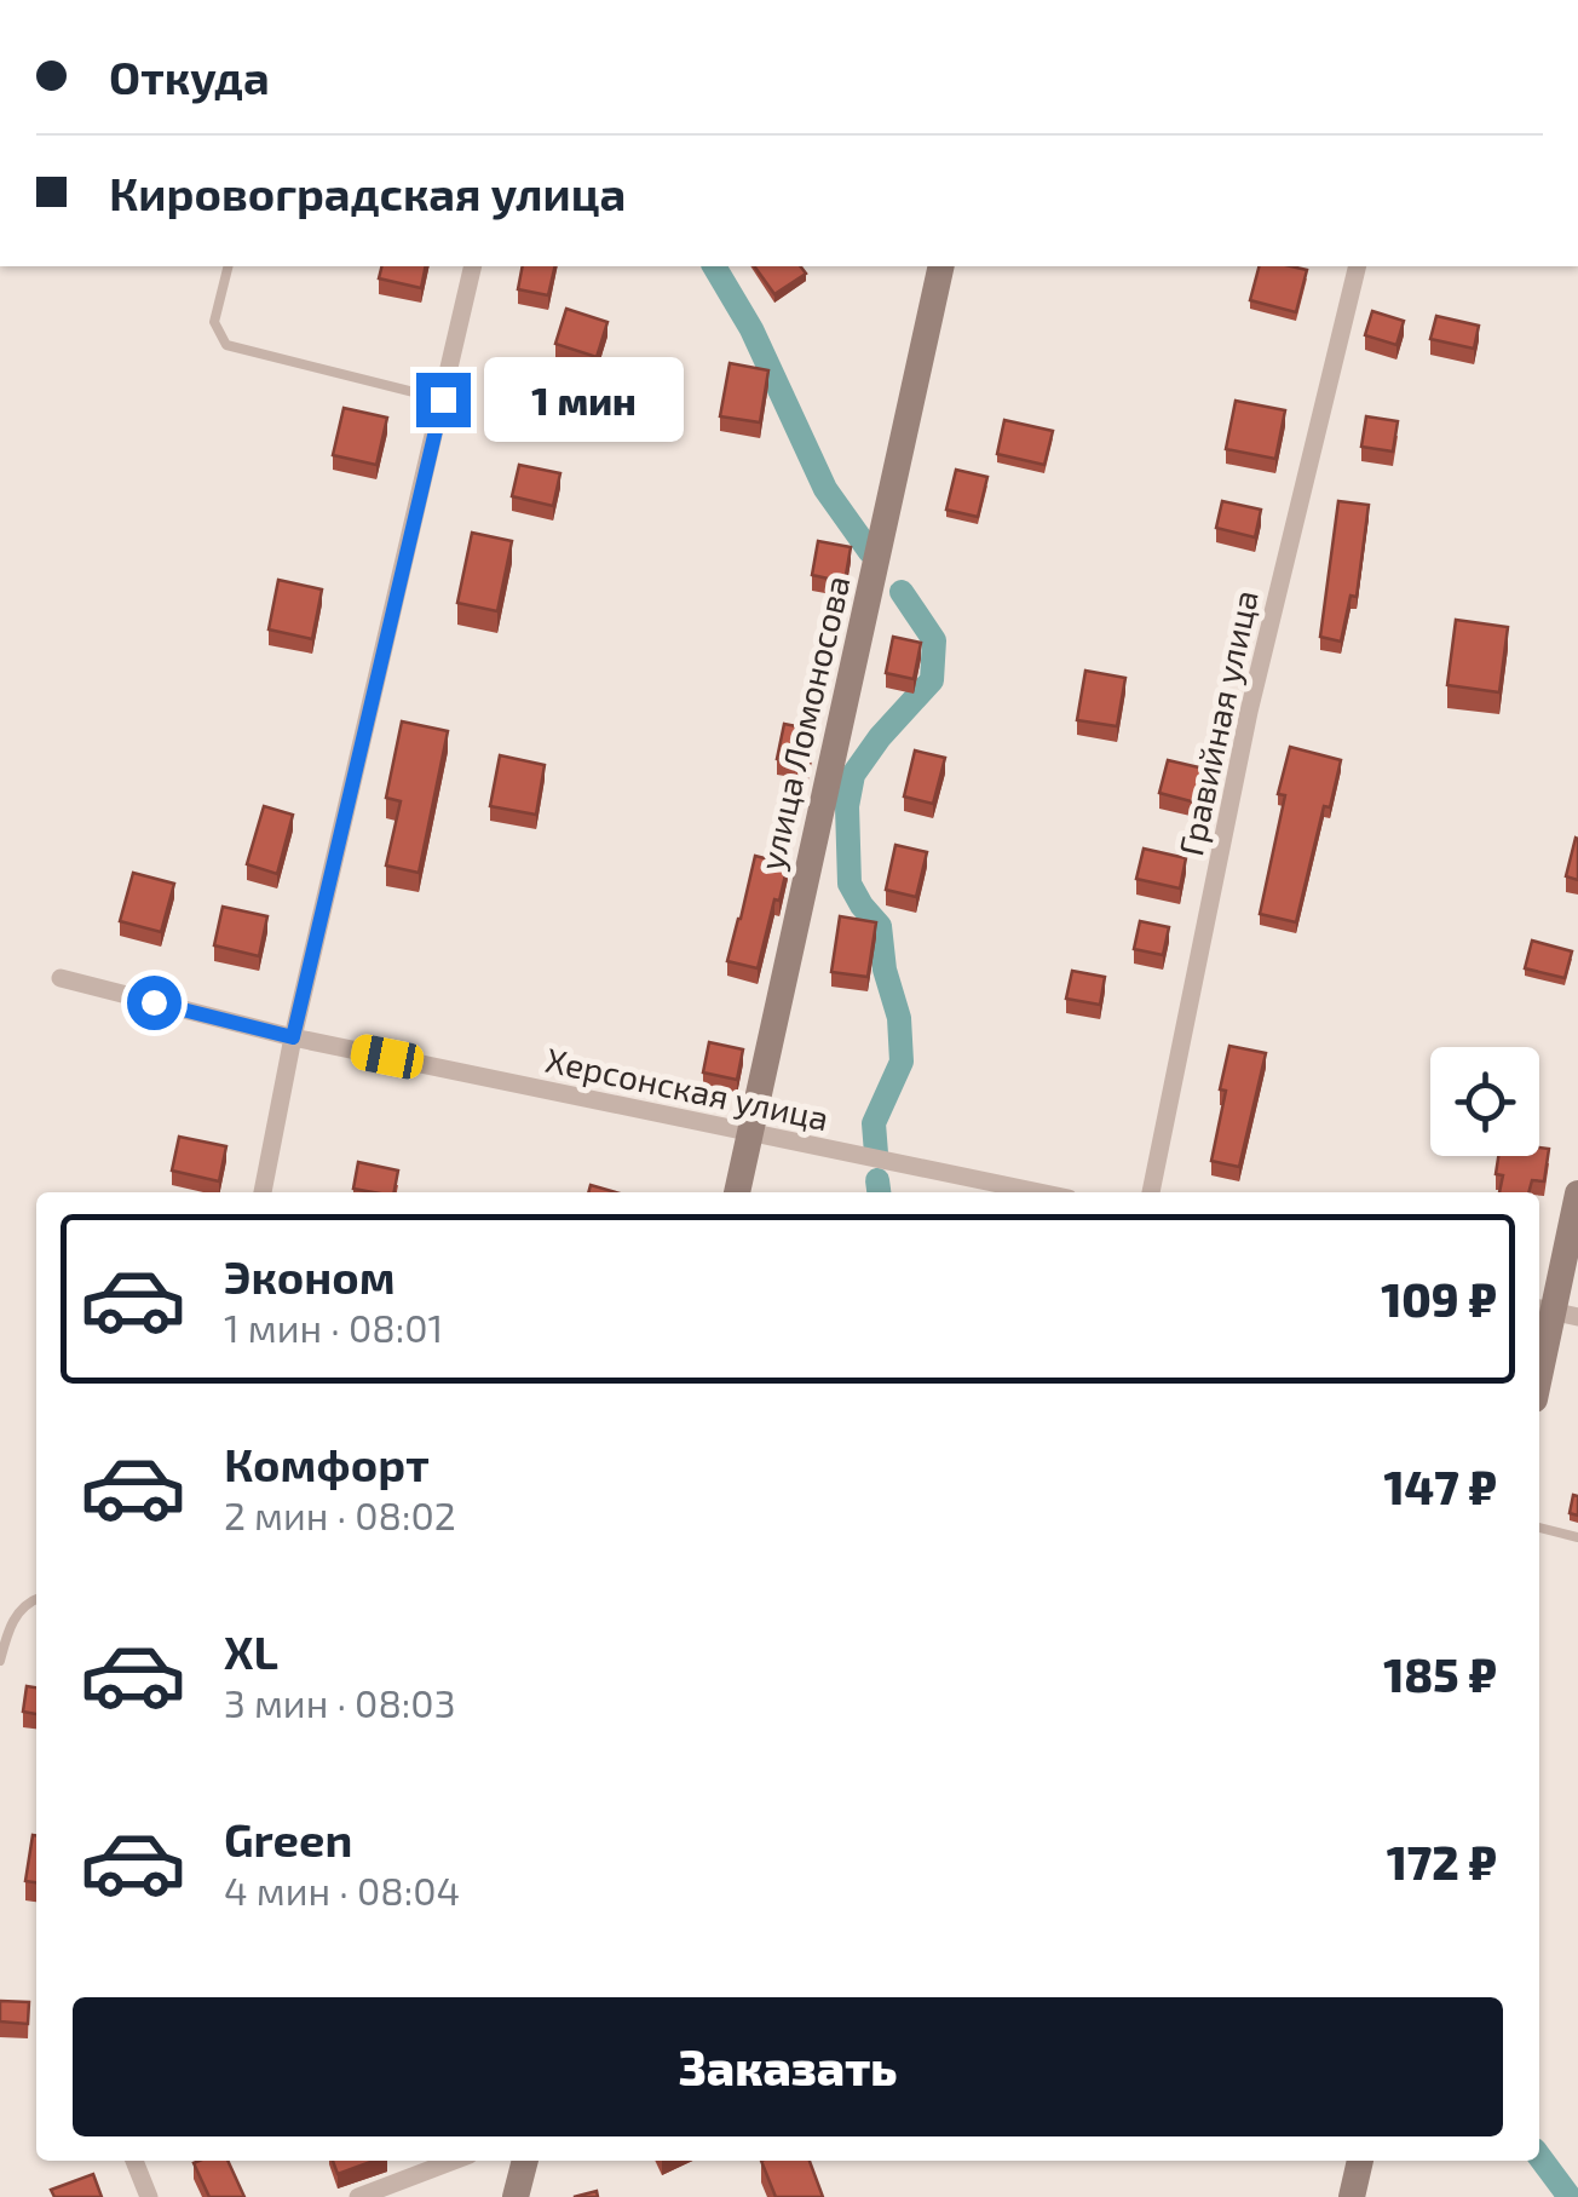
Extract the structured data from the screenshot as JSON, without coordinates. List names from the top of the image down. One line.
{"streets":{"street":["улица Ломоносова","Гравийная улица","Херсонская улица"]},"crossings":[["улица Ломоносова","Херсонская улица"]],"page":{"banner":["Откуда","Кировоградская улица"],"bubble":"1 мин","list":[{"name":"Эконом","note":"1 мин · 08:01","value":"109 ₽"},{"name":"Комфорт","note":"2 мин · 08:02","value":"147 ₽"},{"name":"XL","note":"3 мин · 08:03","value":"185 ₽"},{"name":"Green","note":"4 мин · 08:04","value":"172 ₽"}],"buttons":"Заказать"}}
